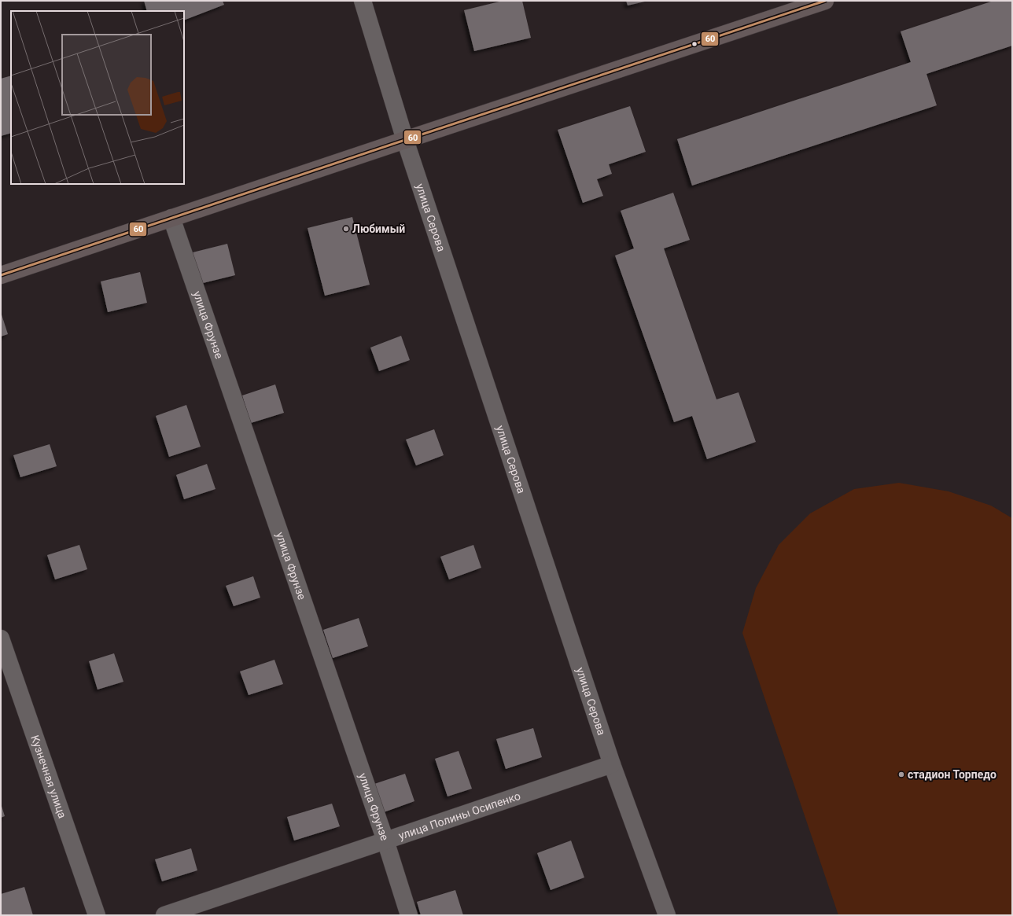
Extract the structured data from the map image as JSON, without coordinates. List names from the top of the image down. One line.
{"streets":{"street":["улица Серова","улица Фрунзе","Кузнечная улица","улица Полины Осипенко"]},"crossings":[["улица Серова","улица Полины Осипенко"],["улица Фрунзе","улица Полины Осипенко"]],"places":["Любимый","стадион Торпедо"],"lines":["transit line 60"]}
